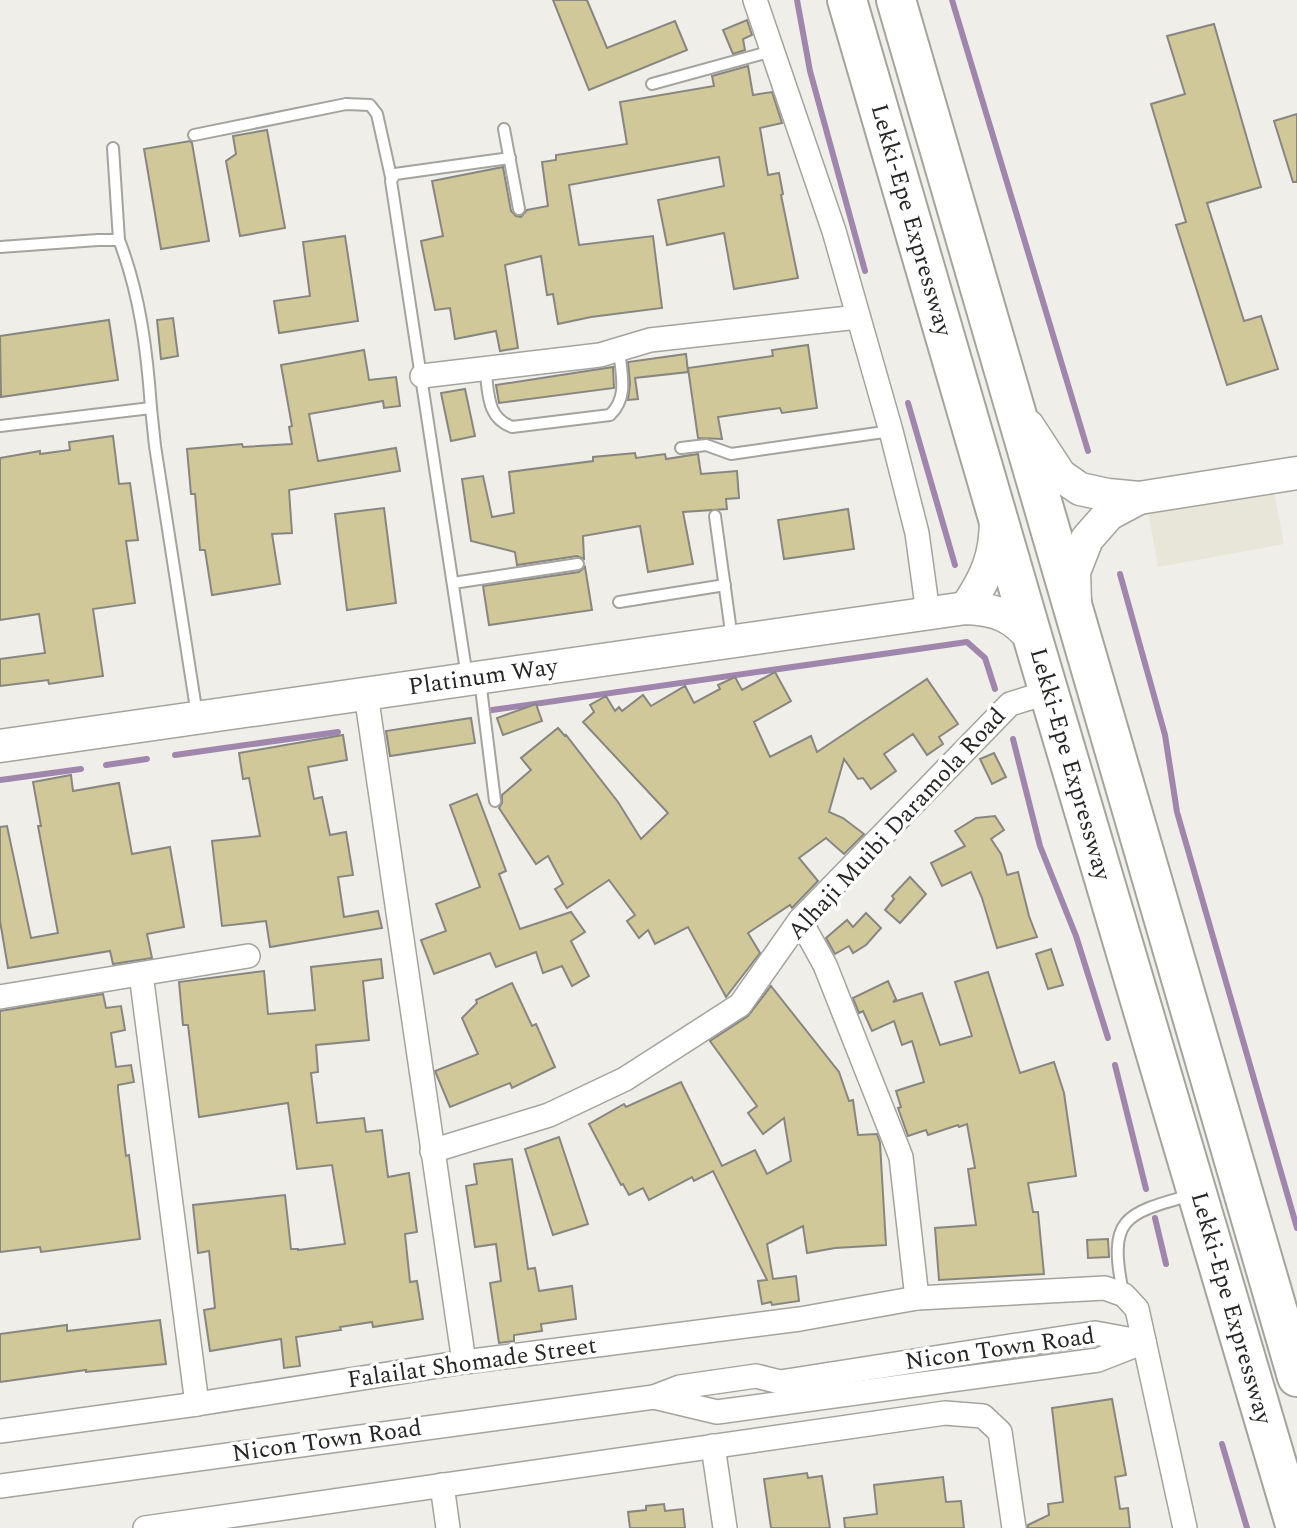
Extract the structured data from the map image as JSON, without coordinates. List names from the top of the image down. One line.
{"streets":{"highway":["Lekki-Epe Expressway"],"street":["Platinum Way","Alhaji Muibi Daramola Road","Nicon Town Road","Falailat Shomade Street"]},"crossings":[["Lekki-Epe Expressway","Platinum Way"],["Lekki-Epe Expressway","Alhaji Muibi Daramola Road"]]}
